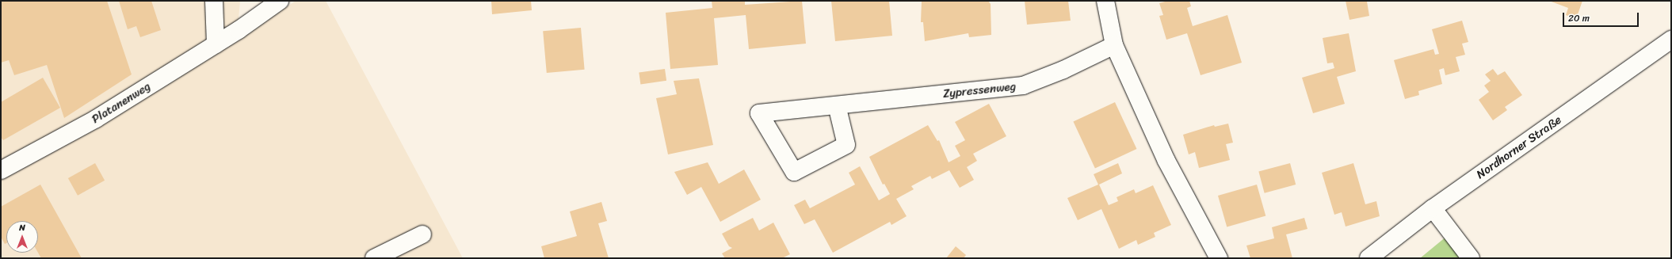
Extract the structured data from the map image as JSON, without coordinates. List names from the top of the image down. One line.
{"streets":{"street":["Zypressenweg","Platanenweg","Nordhorner Straße"]},"scale_bar":"20 m","north":"top"}
